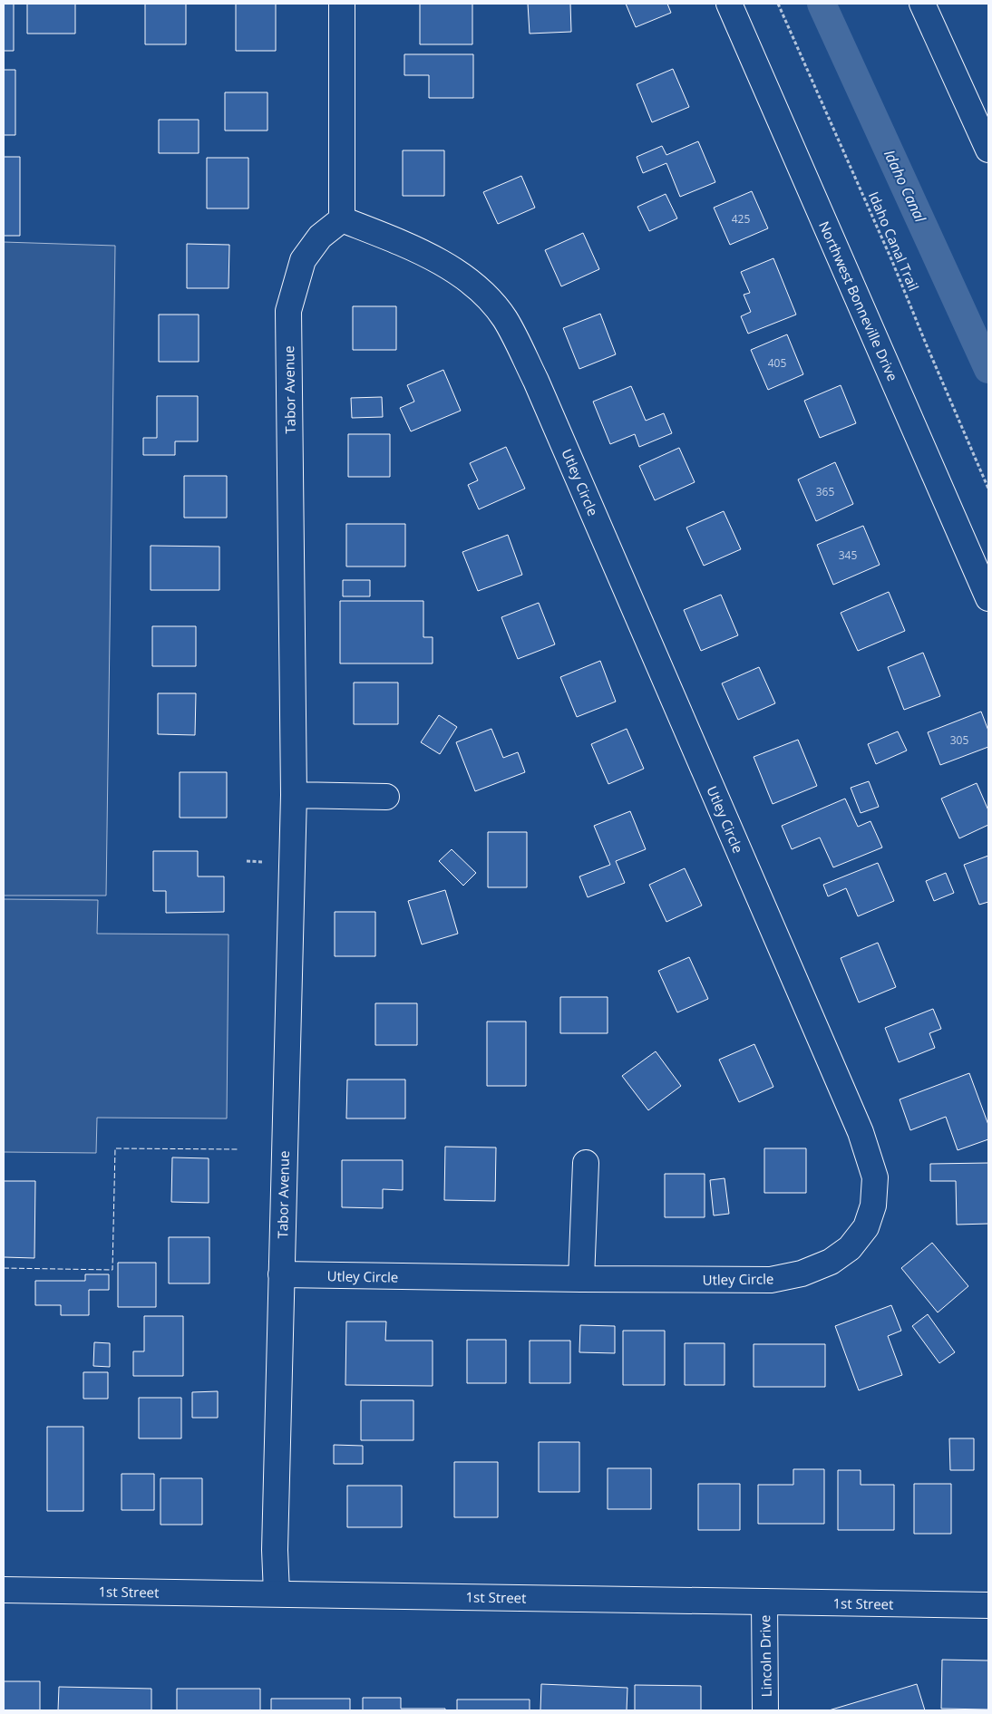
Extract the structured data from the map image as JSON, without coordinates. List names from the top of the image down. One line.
{"streets":{"street":["Northwest Bonneville Drive","Tabor Avenue","Utley Circle","1st Street","Lincoln Drive"],"path":["Idaho Canal Trail"]},"crossings":[["Tabor Avenue","Utley Circle"],["Tabor Avenue","1st Street"],["1st Street","Lincoln Drive"]],"water":["Idaho Canal"],"house_numbers":["425","405","365","345","305"]}
